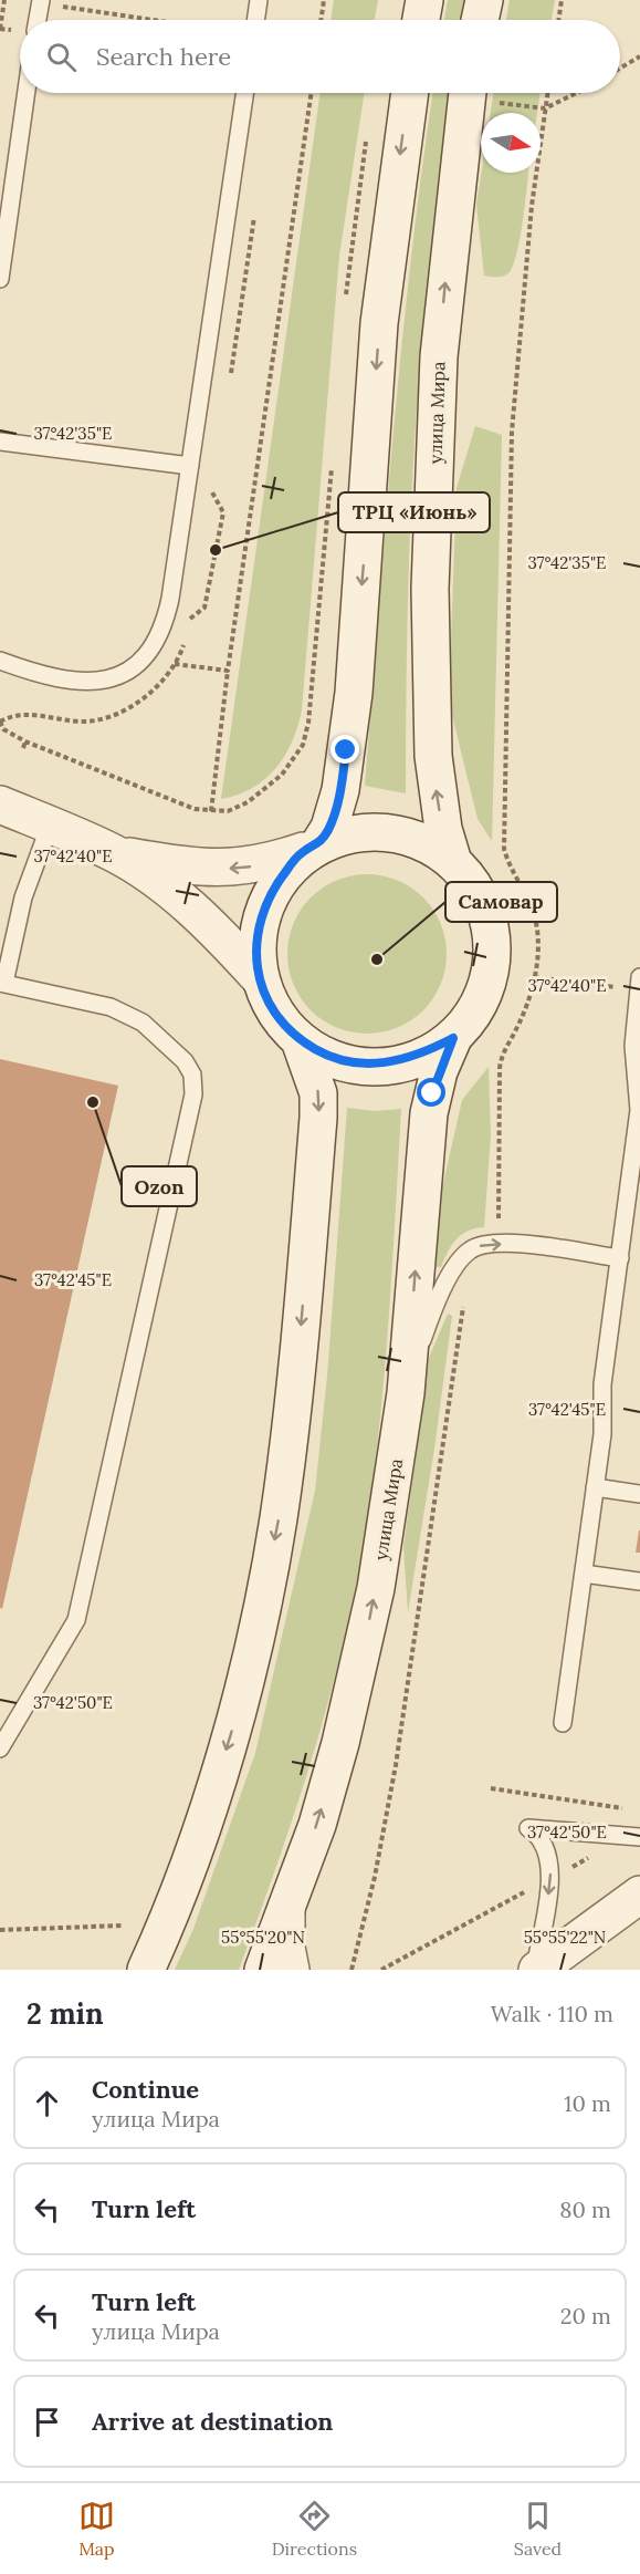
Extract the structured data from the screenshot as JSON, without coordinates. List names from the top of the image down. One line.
{"streets":{"main road":["улица Мира"]},"places":["ТРЦ «Июнь»","Самовар","Ozon"],"north":"right","page":{"search":"Search here","heading":["2 min","Walk · 110 m"],"list":[["Continue","улица Мира","10 m"],["Turn left","80 m"],["Turn left","улица Мира","20 m"],"Arrive at destination"],"nav":["Map","Directions","Saved"]},"coordinates":["37°42'35\"E","37°42'40\"E","37°42'45\"E","37°42'50\"E","55°55'20\"N","55°55'22\"N"]}
